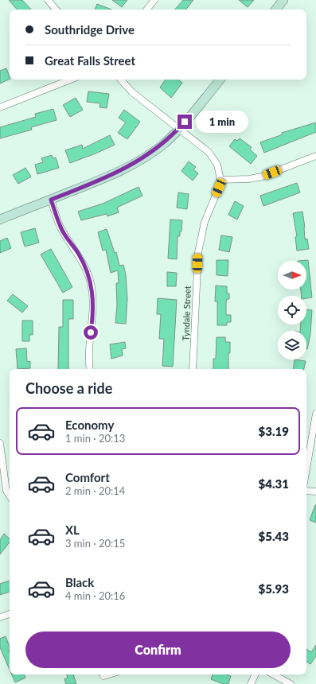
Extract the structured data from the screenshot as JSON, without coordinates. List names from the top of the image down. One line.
{"streets":{"street":["Tyndale Street"]},"north":"right","page":{"banner":["Southridge Drive","Great Falls Street"],"bubble":"1 min","heading":"Choose a ride","list":[{"name":"Economy","note":"1 min · 20:13","value":"$3.19"},{"name":"Comfort","note":"2 min · 20:14","value":"$4.31"},{"name":"XL","note":"3 min · 20:15","value":"$5.43"},{"name":"Black","note":"4 min · 20:16","value":"$5.93"}],"buttons":"Confirm"}}
